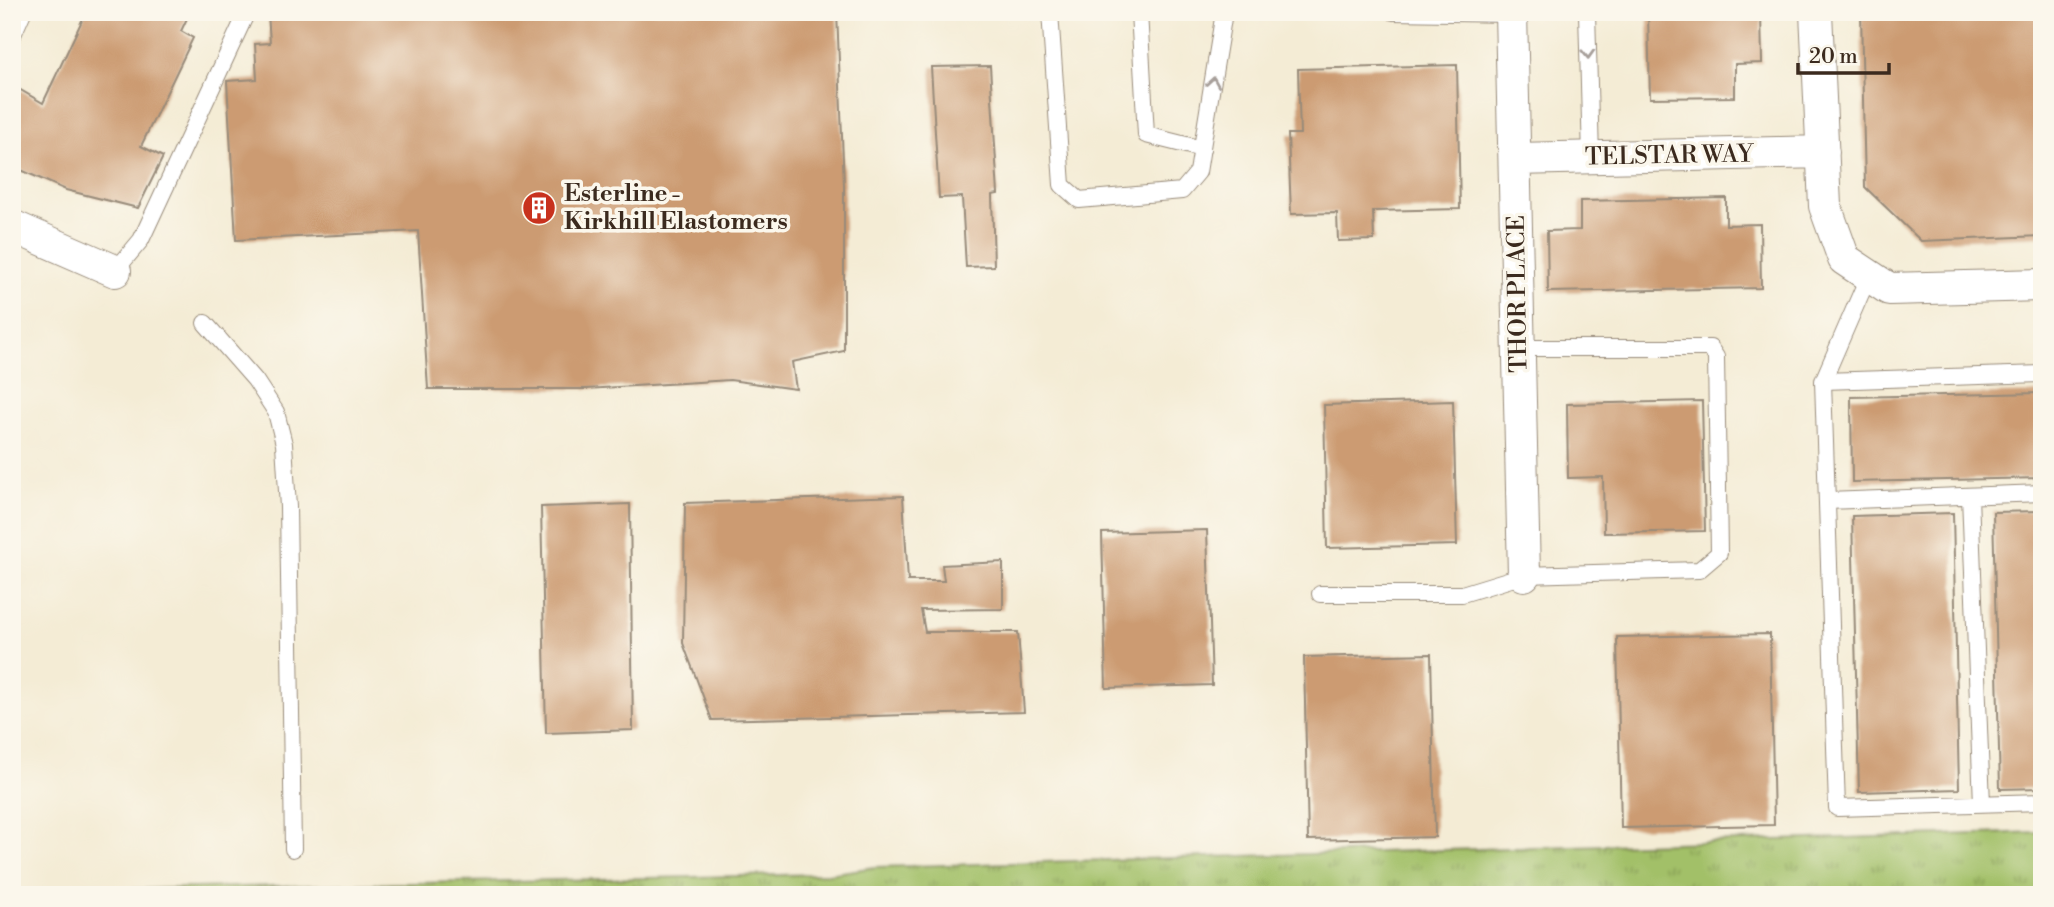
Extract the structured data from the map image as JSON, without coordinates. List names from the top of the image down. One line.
{"streets":{"street":["TELSTAR WAY","THOR PLACE"]},"crossings":[["TELSTAR WAY","THOR PLACE"]],"places":{"building":["Esterline - Kirkhill Elastomers"]},"scale_bar":"20 m"}
